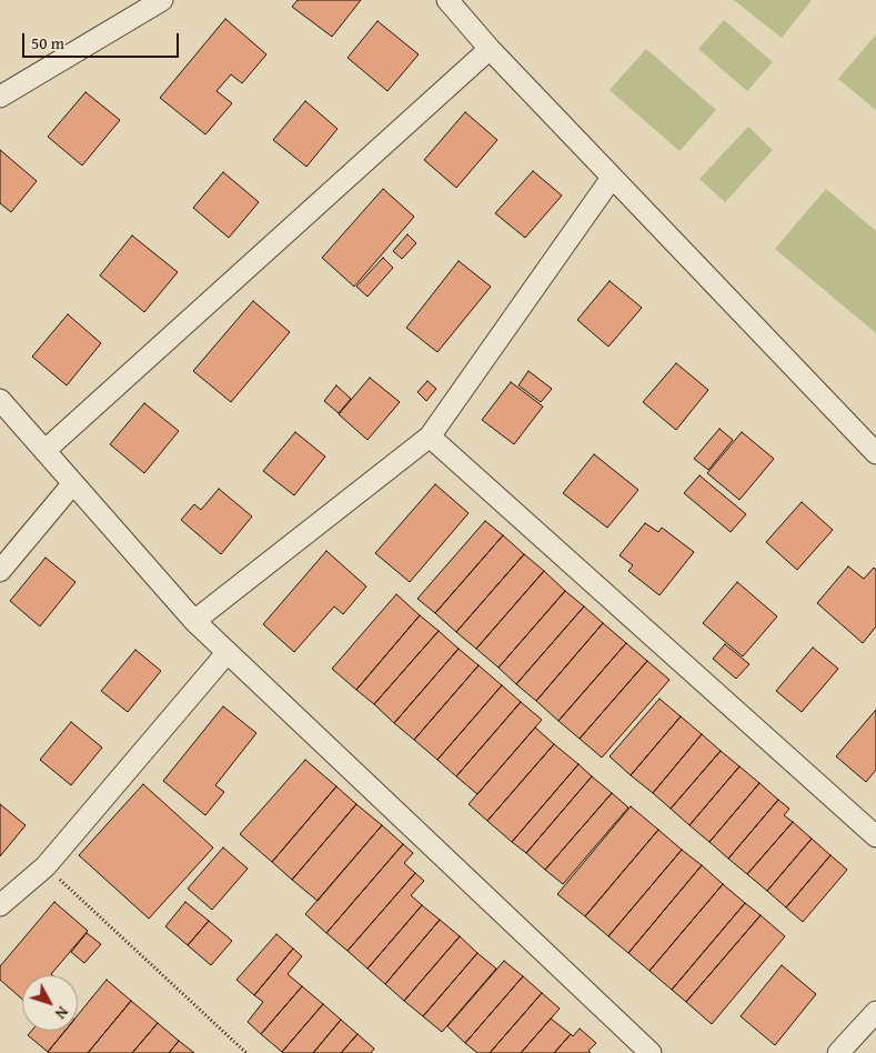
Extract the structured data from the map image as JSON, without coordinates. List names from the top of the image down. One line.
{"scale_bar":"50 m","north":"bottom right"}
